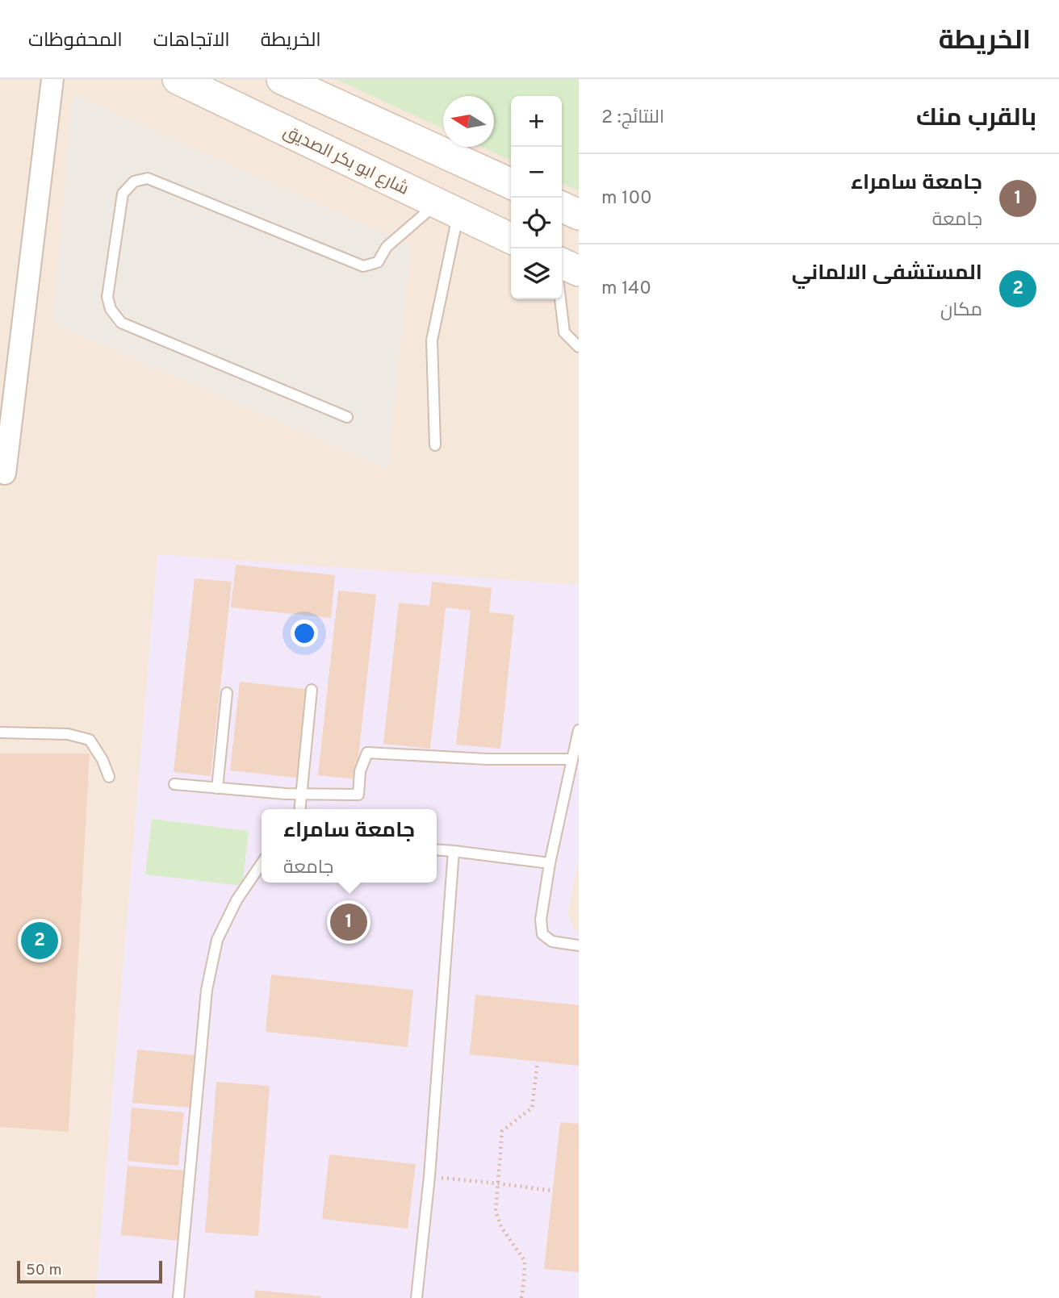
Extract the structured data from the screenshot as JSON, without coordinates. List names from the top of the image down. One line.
{"streets":{"main road":["شارع ابو بكر الصديق"]},"scale_bar":"50 m","north":"left","page":{"header":"الخريطة","nav":["الخريطة","الاتجاهات","المحفوظات"],"heading":["بالقرب منك","النتائج: 2"],"map_buttons":["+","−"],"list":[{"mark":"1","name":"جامعة سامراء","note":"جامعة","value":"100 m"},{"mark":"2","name":"المستشفى الالماني","note":"مكان","value":"140 m"}],"popup":["جامعة سامراء","جامعة"],"pins":["1","2"],"scale":"50 m"}}
